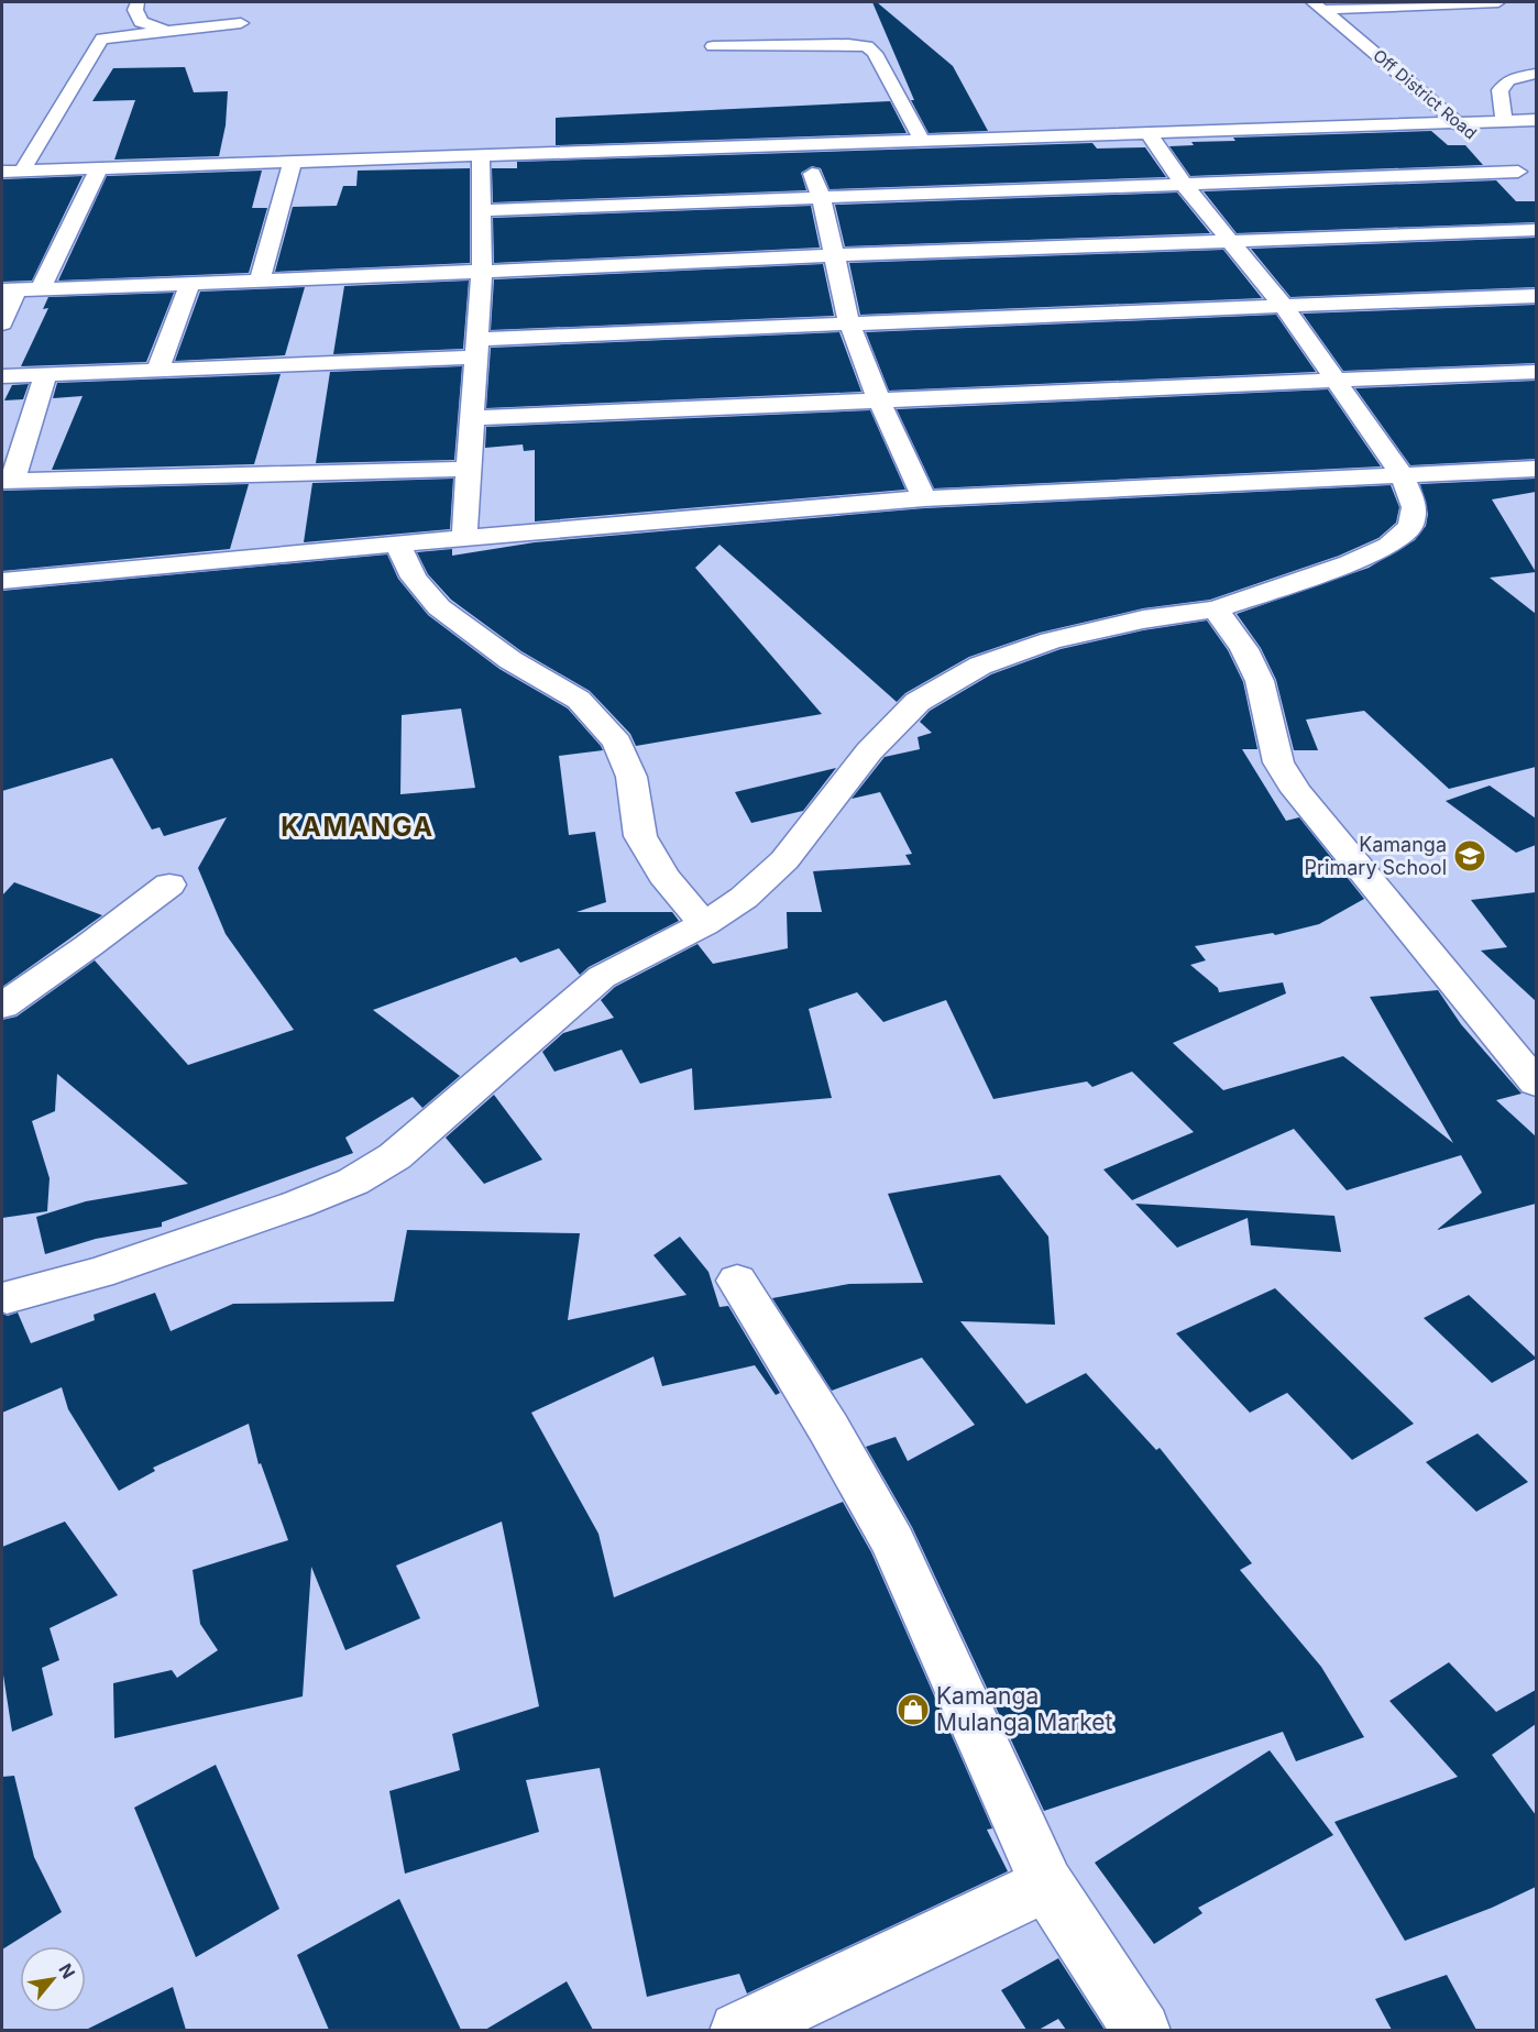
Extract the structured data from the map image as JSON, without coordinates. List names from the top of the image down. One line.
{"streets":{"street":["Off District Road"]},"districts":["KAMANGA"],"places":{"school or university":["Kamanga Primary School"],"shop":["Kamanga Mulanga Market"]},"north":"top right"}
